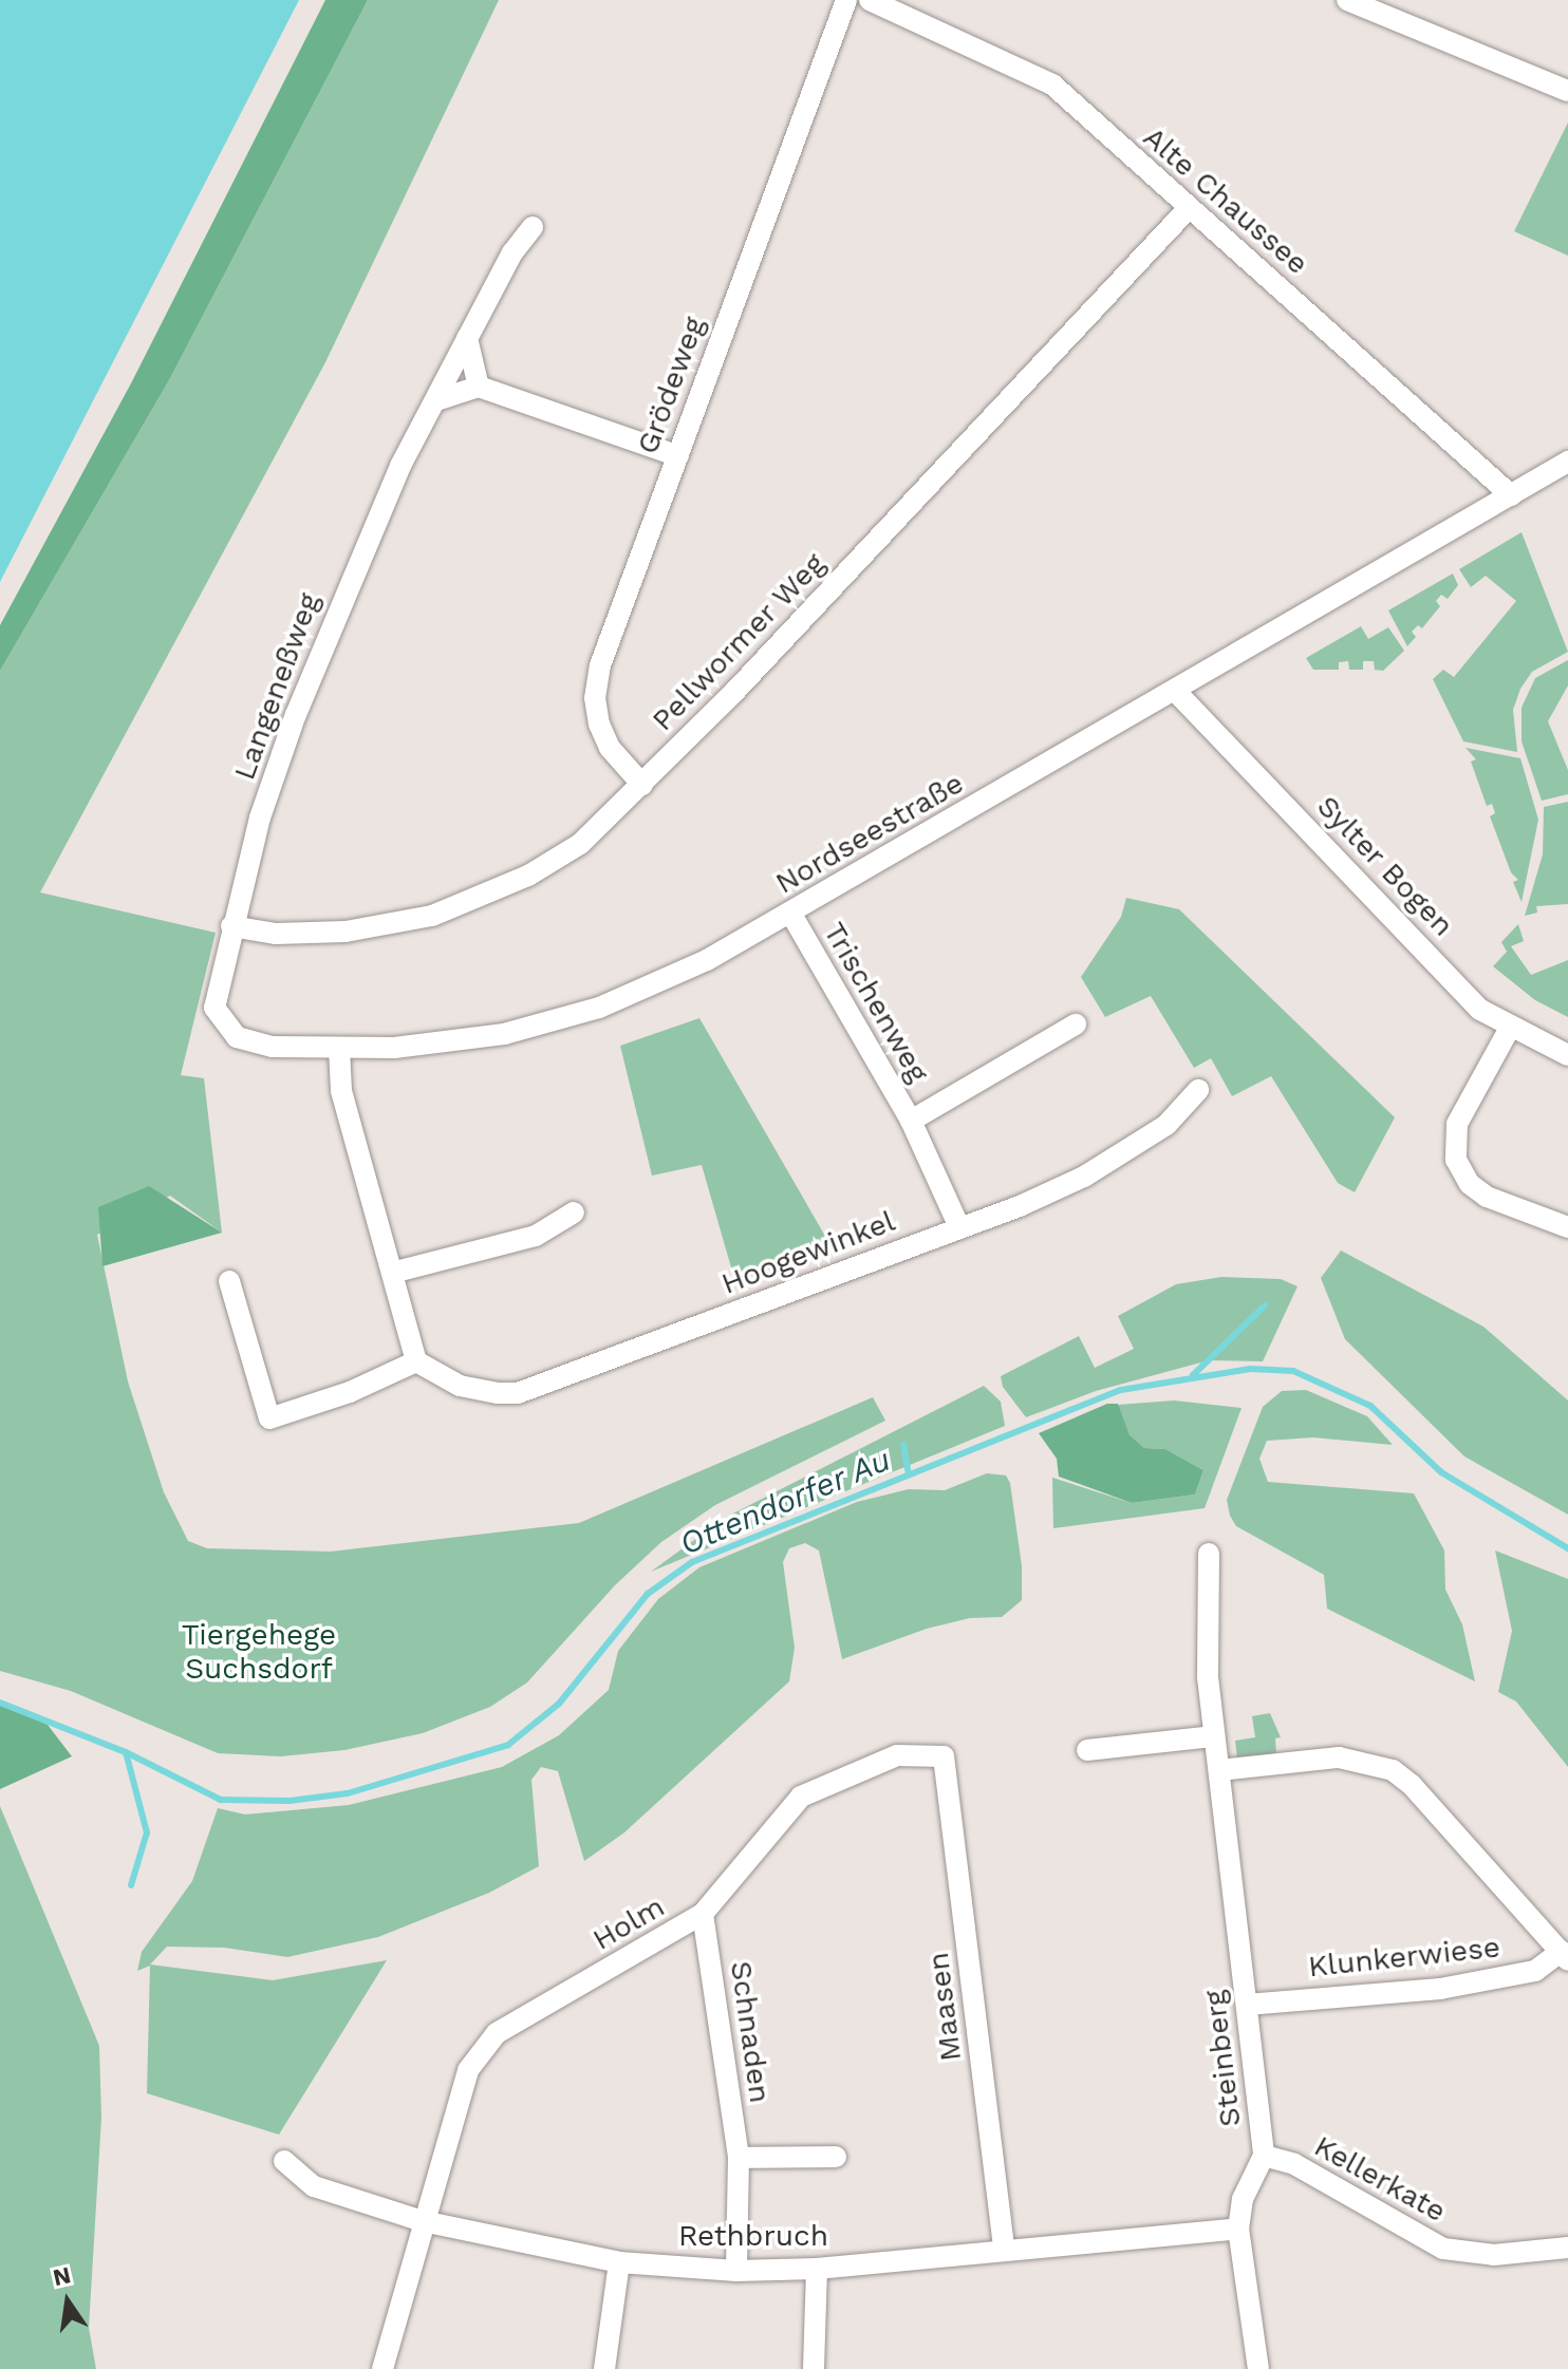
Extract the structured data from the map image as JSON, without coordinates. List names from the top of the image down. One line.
{"streets":{"street":["Alte Chaussee","Grödeweg","Pellwormer Weg","Langeneßweg","Nordseestraße","Sylter Bogen","Trischenweg","Hoogewinkel","Holm","Klunkerwiese","Maasen","Schnaden","Steinberg","Kellerkate","Rethbruch"]},"crossings":[["Alte Chaussee","Pellwormer Weg"],["Alte Chaussee","Nordseestraße"],["Grödeweg","Pellwormer Weg"],["Pellwormer Weg","Langeneßweg"],["Langeneßweg","Nordseestraße"],["Nordseestraße","Sylter Bogen"],["Nordseestraße","Trischenweg"],["Trischenweg","Hoogewinkel"],["Holm","Maasen"],["Holm","Schnaden"],["Holm","Rethbruch"],["Klunkerwiese","Steinberg"],["Maasen","Rethbruch"],["Schnaden","Rethbruch"],["Steinberg","Kellerkate"],["Steinberg","Rethbruch"]],"water":["Ottendorfer Au"],"parks":["Tiergehege Suchsdorf"],"north":"top"}
